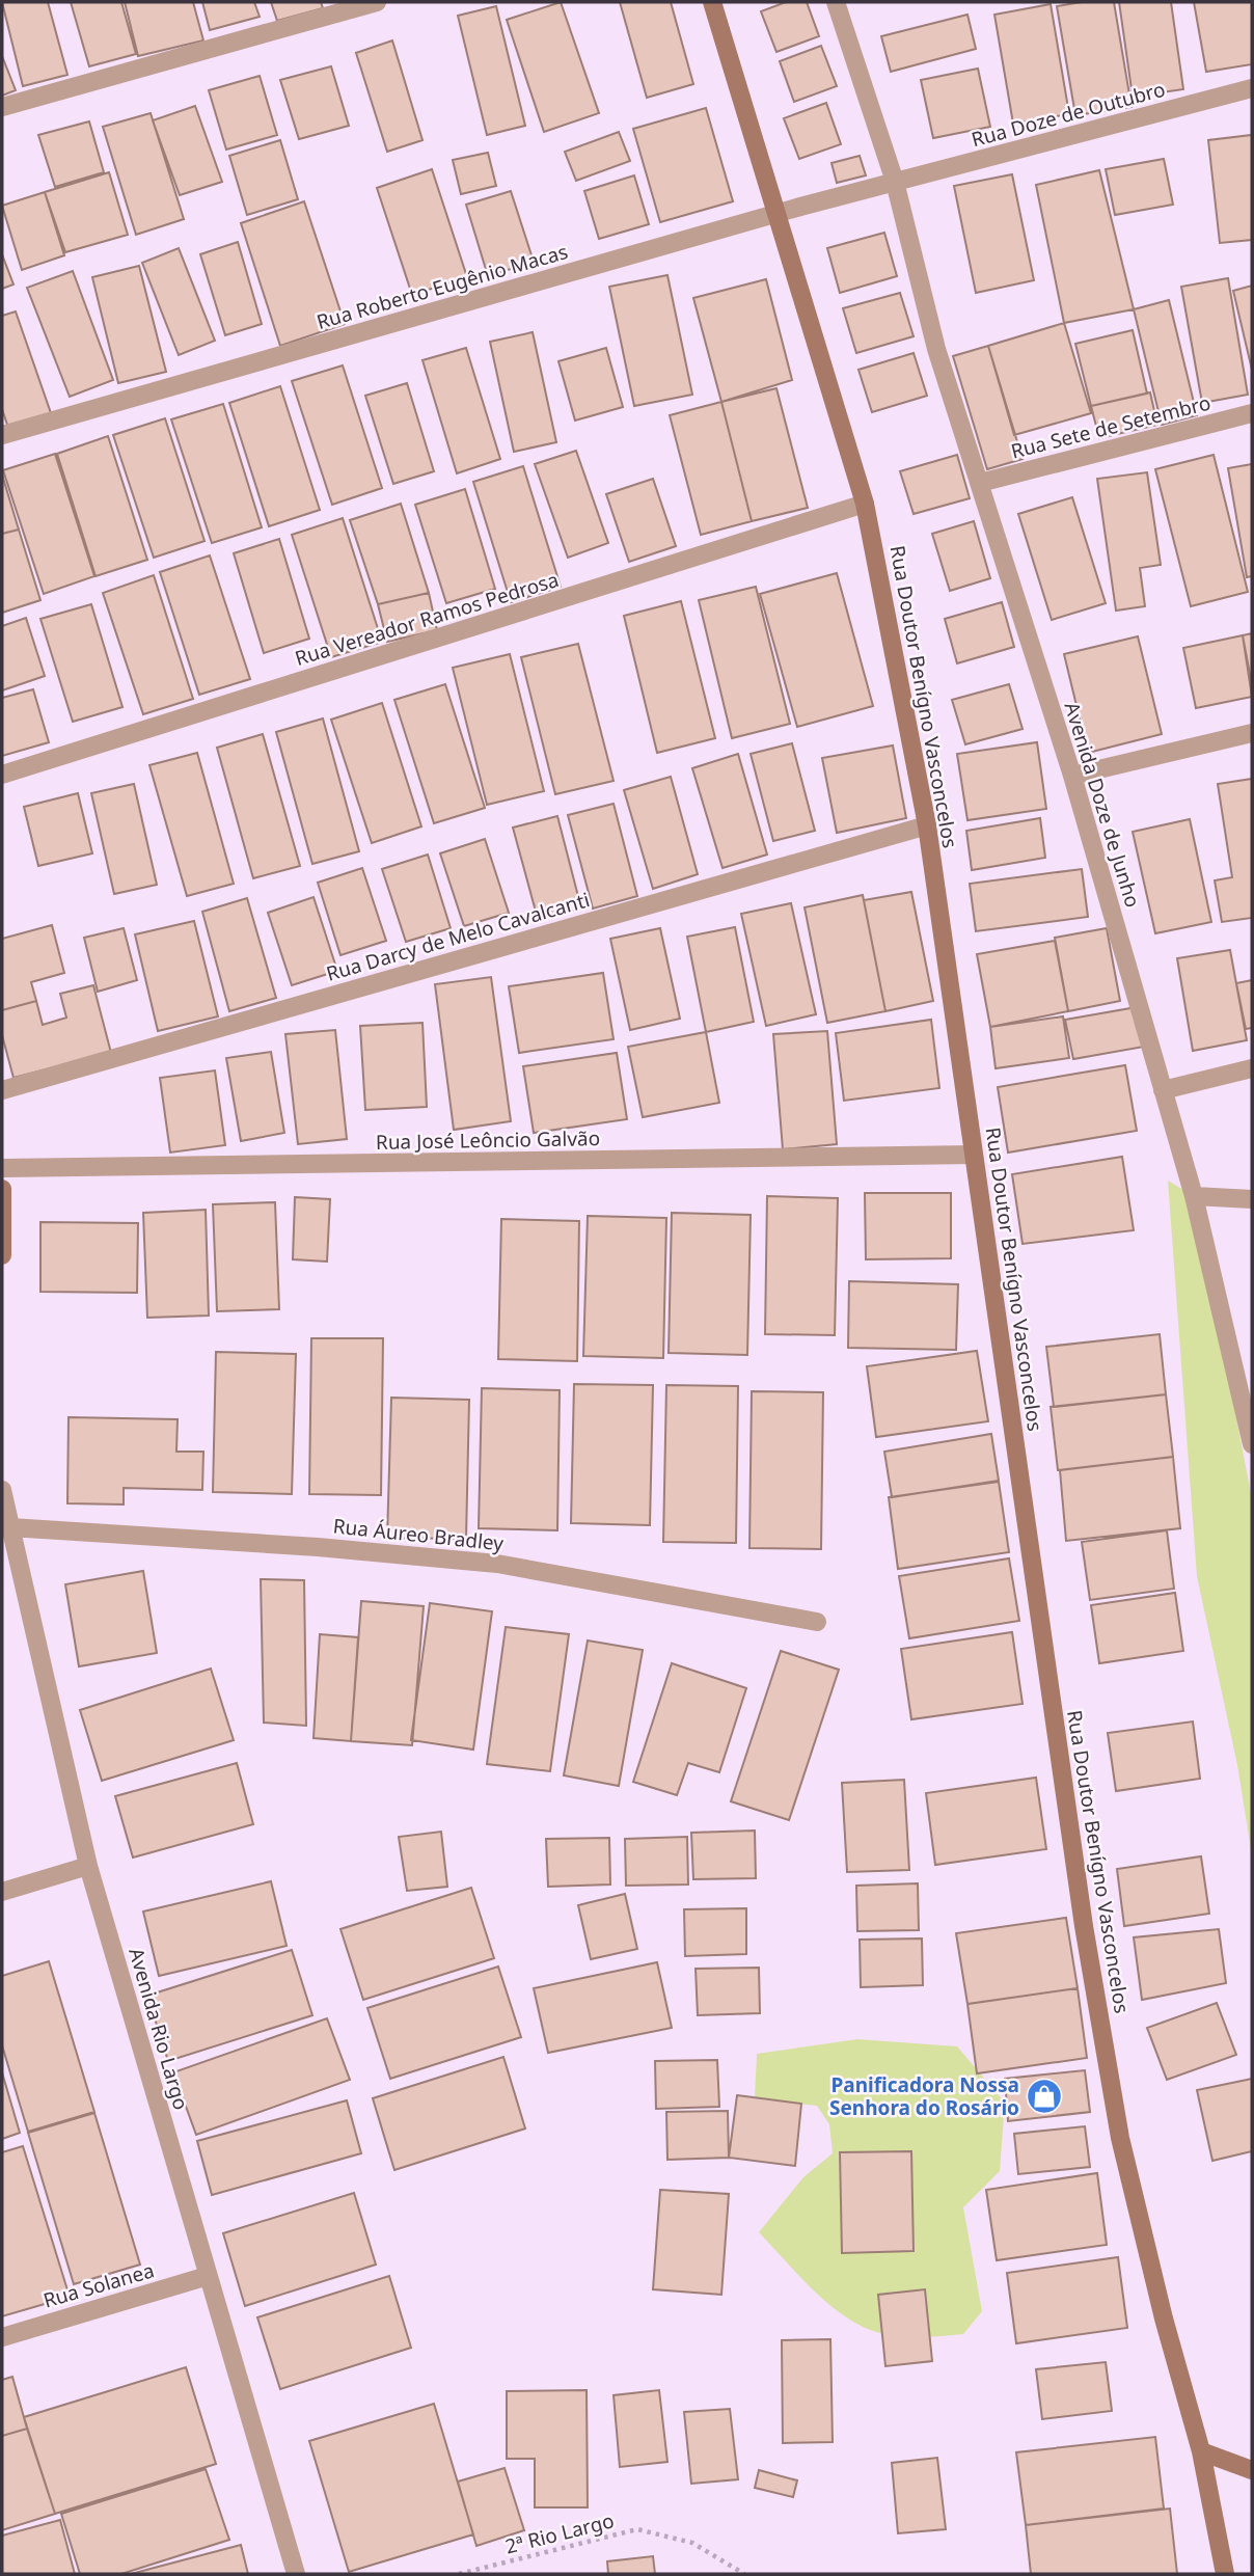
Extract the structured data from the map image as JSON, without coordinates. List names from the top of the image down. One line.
{"streets":{"main road":["Rua Doutor Benígno Vasconcelos"],"street":["Rua Doze de Outubro","Rua Roberto Eugênio Macas","Rua Sete de Setembro","Rua Vereador Ramos Pedrosa","Avenida Doze de Junho","Rua Darcy de Melo Cavalcanti","Rua José Leôncio Galvão","Rua Áureo Bradley","Avenida Rio Largo","Rua Solanea"],"path":["2ª Rio Largo"]},"crossings":[["Rua Doze de Outubro","Rua Roberto Eugênio Macas"],["Rua Doze de Outubro","Avenida Doze de Junho"],["Rua Roberto Eugênio Macas","Rua Doutor Benígno Vasconcelos"],["Rua Roberto Eugênio Macas","Avenida Doze de Junho"],["Rua Sete de Setembro","Avenida Doze de Junho"],["Rua Vereador Ramos Pedrosa","Rua Doutor Benígno Vasconcelos"],["Rua Doutor Benígno Vasconcelos","Rua Darcy de Melo Cavalcanti"],["Rua Doutor Benígno Vasconcelos","Rua José Leôncio Galvão"],["Rua Áureo Bradley","Avenida Rio Largo"],["Avenida Rio Largo","Rua Solanea"]],"places":{"shop":["Panificadora Nossa Senhora do Rosário"]}}
